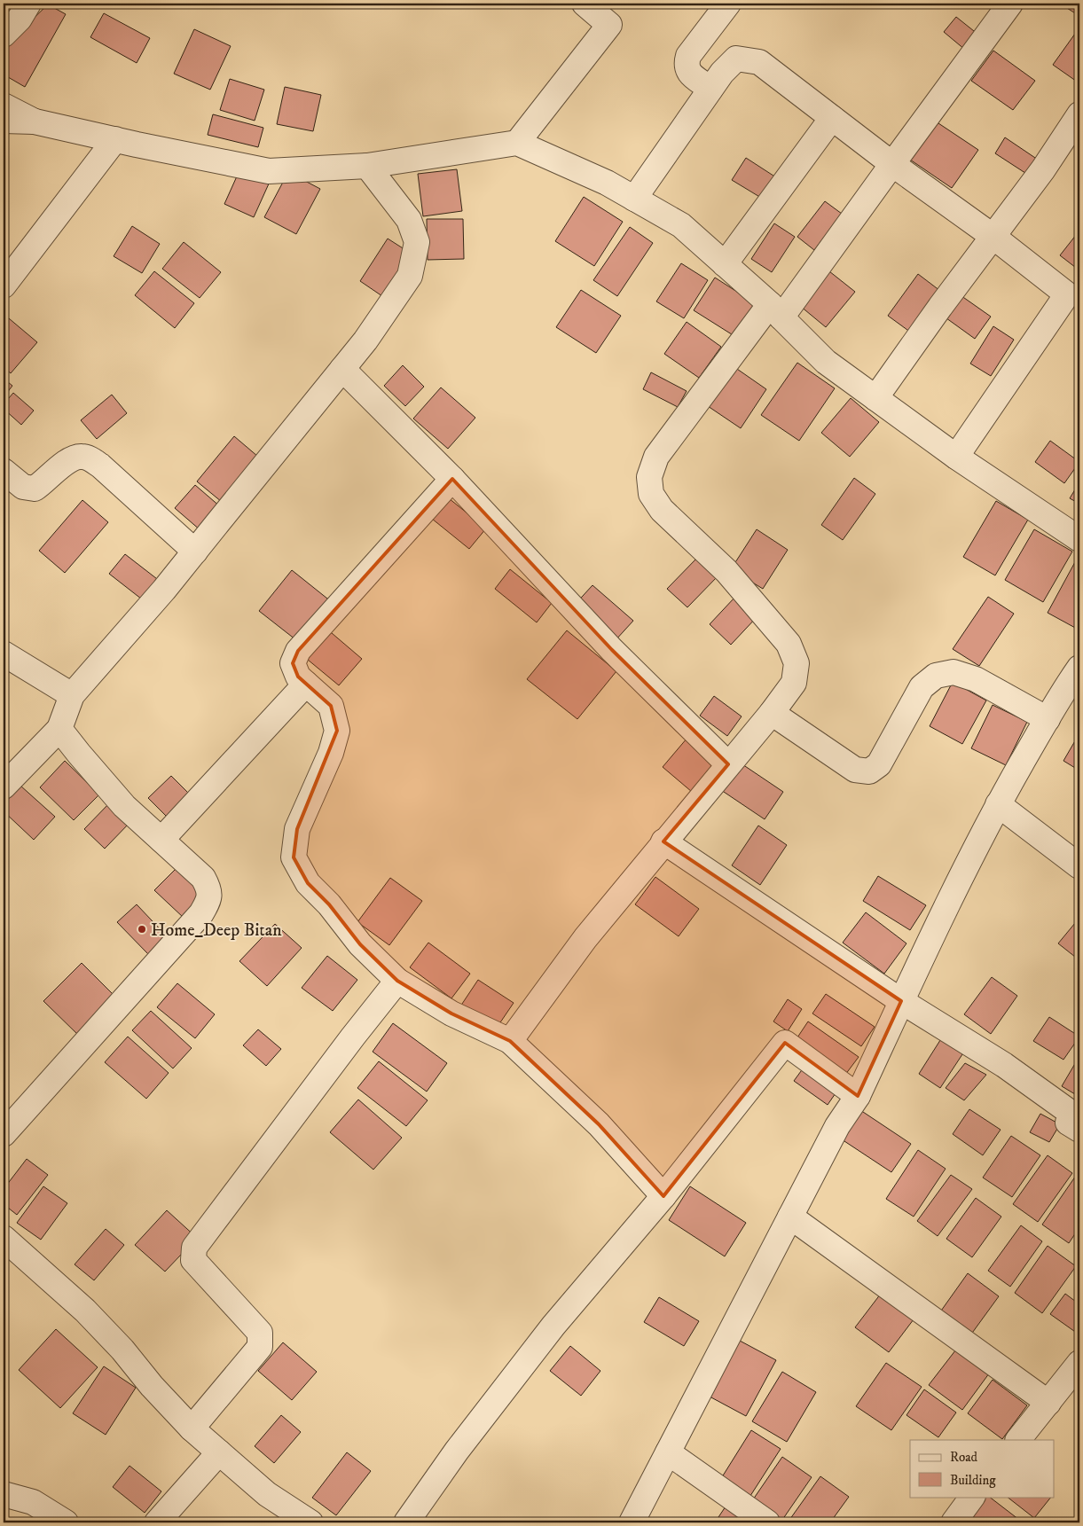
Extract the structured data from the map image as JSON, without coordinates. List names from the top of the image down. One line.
{"places":["Home_Deep Bitan"],"legend":["Road","Building"]}
